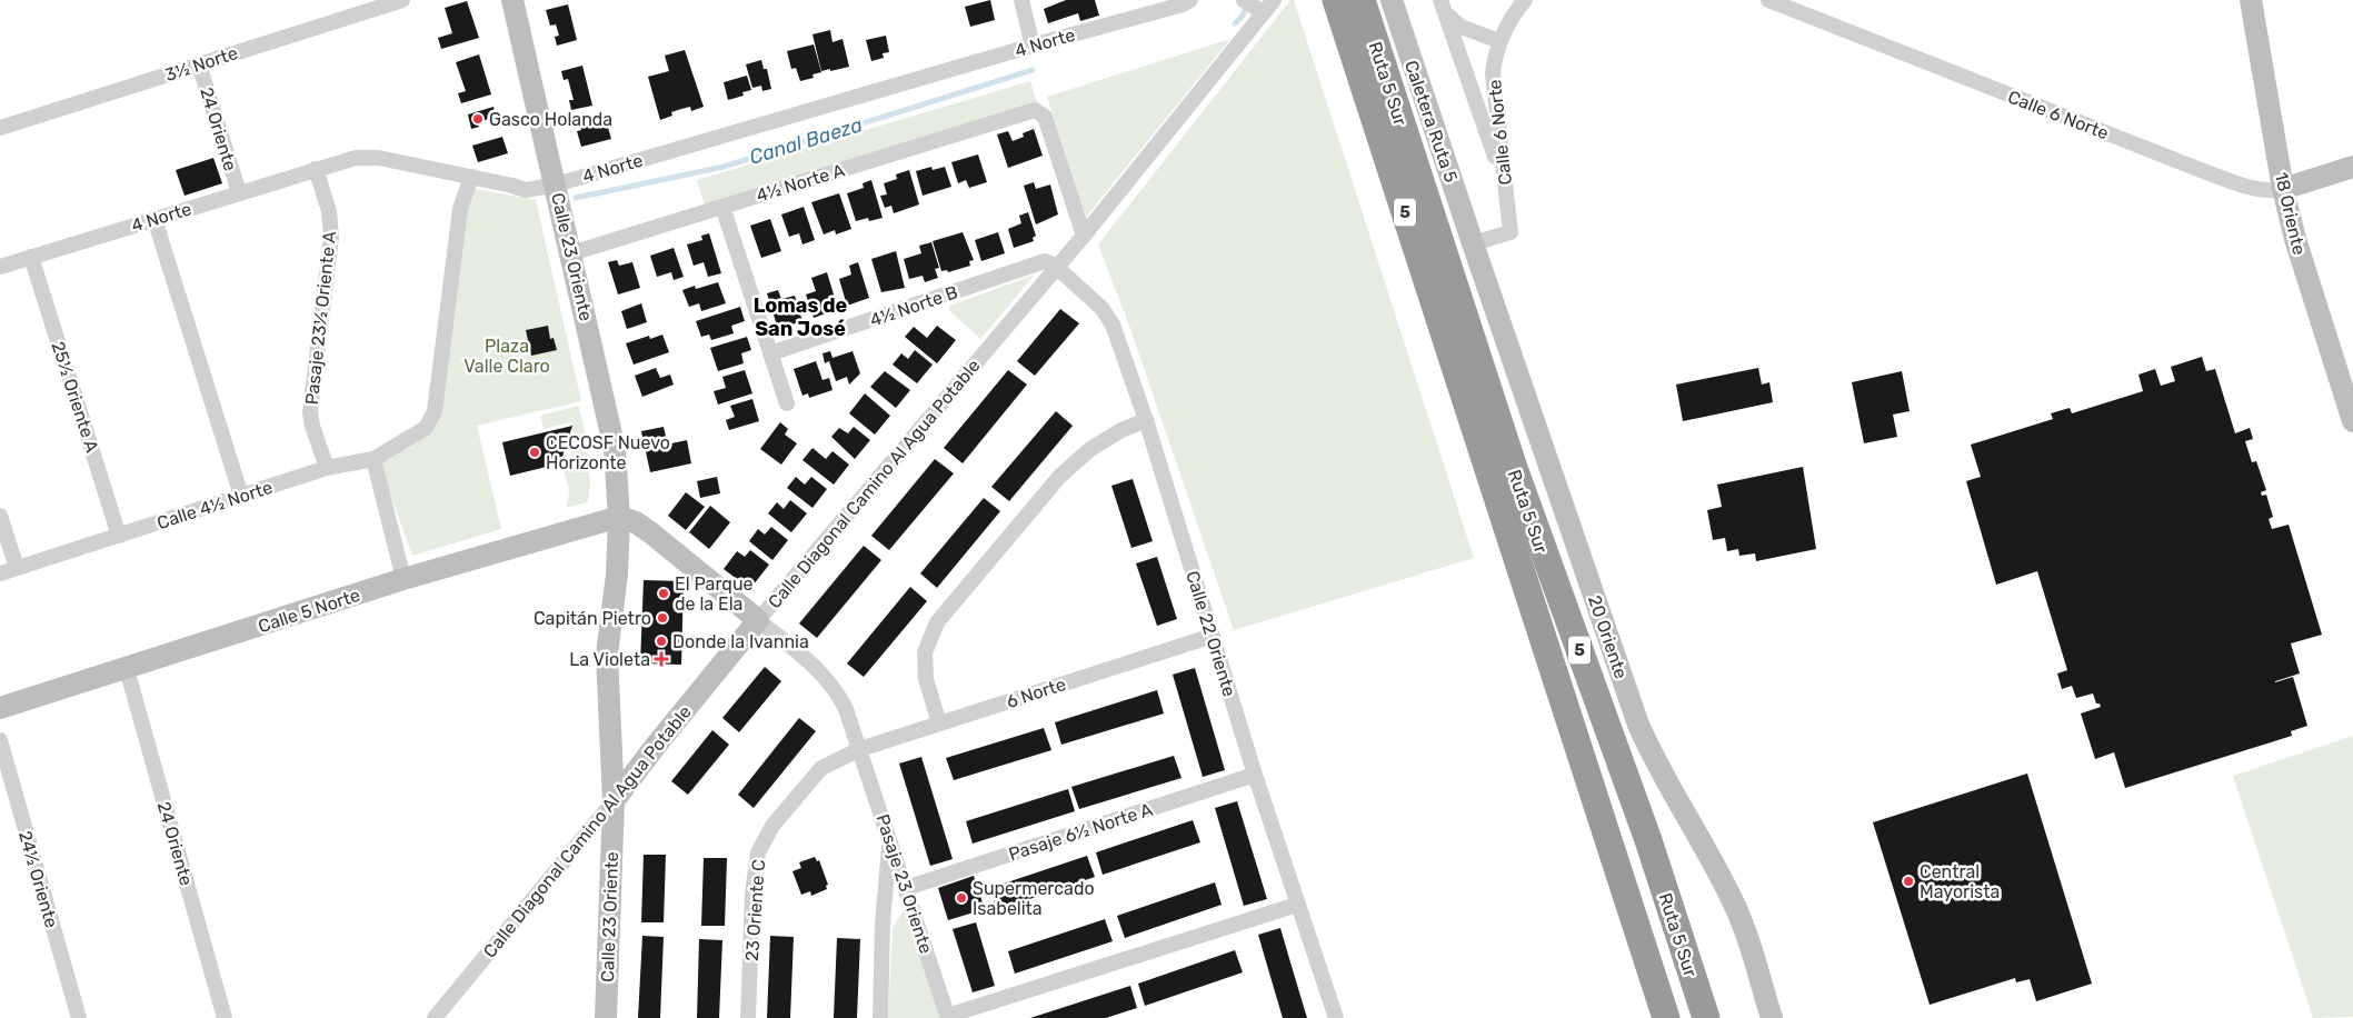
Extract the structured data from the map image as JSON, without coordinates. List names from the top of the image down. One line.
{"streets":{"highway":["Ruta 5 Sur","5"],"street":["4 Norte","3½ Norte","Calle 6 Norte","Caletera Ruta 5","24 Oriente","4½ Norte A","18 Oriente","Calle 23 Oriente","4½ Norte B","Pasaje 23½ Oriente A","25½ Oriente A","Calle Diagonal Camino Al Agua Potable","Calle 4½ Norte","Calle 5 Norte","Calle 22 Oriente","20 Oriente","6 Norte","Pasaje 6½ Norte A","24½ Oriente","Pasaje 23 Oriente","23 Oriente C"]},"crossings":[["4 Norte","24 Oriente"],["4 Norte","Calle 23 Oriente"],["4 Norte","Pasaje 23½ Oriente A"],["4 Norte","25½ Oriente A"],["4 Norte","Calle 4½ Norte"],["3½ Norte","24 Oriente"],["Calle 6 Norte","Caletera Ruta 5"],["Calle 6 Norte","18 Oriente"],["Calle 6 Norte","20 Oriente"],["Caletera Ruta 5","20 Oriente"],["24 Oriente","Calle 5 Norte"],["4½ Norte A","Calle 23 Oriente"],["4½ Norte A","Calle Diagonal Camino Al Agua Potable"],["Calle 23 Oriente","Calle Diagonal Camino Al Agua Potable"],["Calle 23 Oriente","Calle 5 Norte"],["4½ Norte B","Calle Diagonal Camino Al Agua Potable"],["4½ Norte B","Calle 22 Oriente"],["Pasaje 23½ Oriente A","Calle 4½ Norte"],["25½ Oriente A","Calle 4½ Norte"],["Calle Diagonal Camino Al Agua Potable","Calle 22 Oriente"],["Calle 22 Oriente","6 Norte"],["Calle 22 Oriente","Pasaje 6½ Norte A"],["6 Norte","Pasaje 23 Oriente"],["6 Norte","23 Oriente C"],["Pasaje 6½ Norte A","Pasaje 23 Oriente"],["Pasaje 23 Oriente","23 Oriente C"]],"districts":["Lomas de San José"],"water":["Canal Baeza"],"parks":["Plaza Valle Claro"],"places":{"other":["Gasco Holanda","CECOSF Nuevo Horizonte","El Parque de la Ela","Capitán Pietro","Donde la Ivannia","Central Mayorista","Supermercado Isabelita"],"health":["La Violeta"]}}
